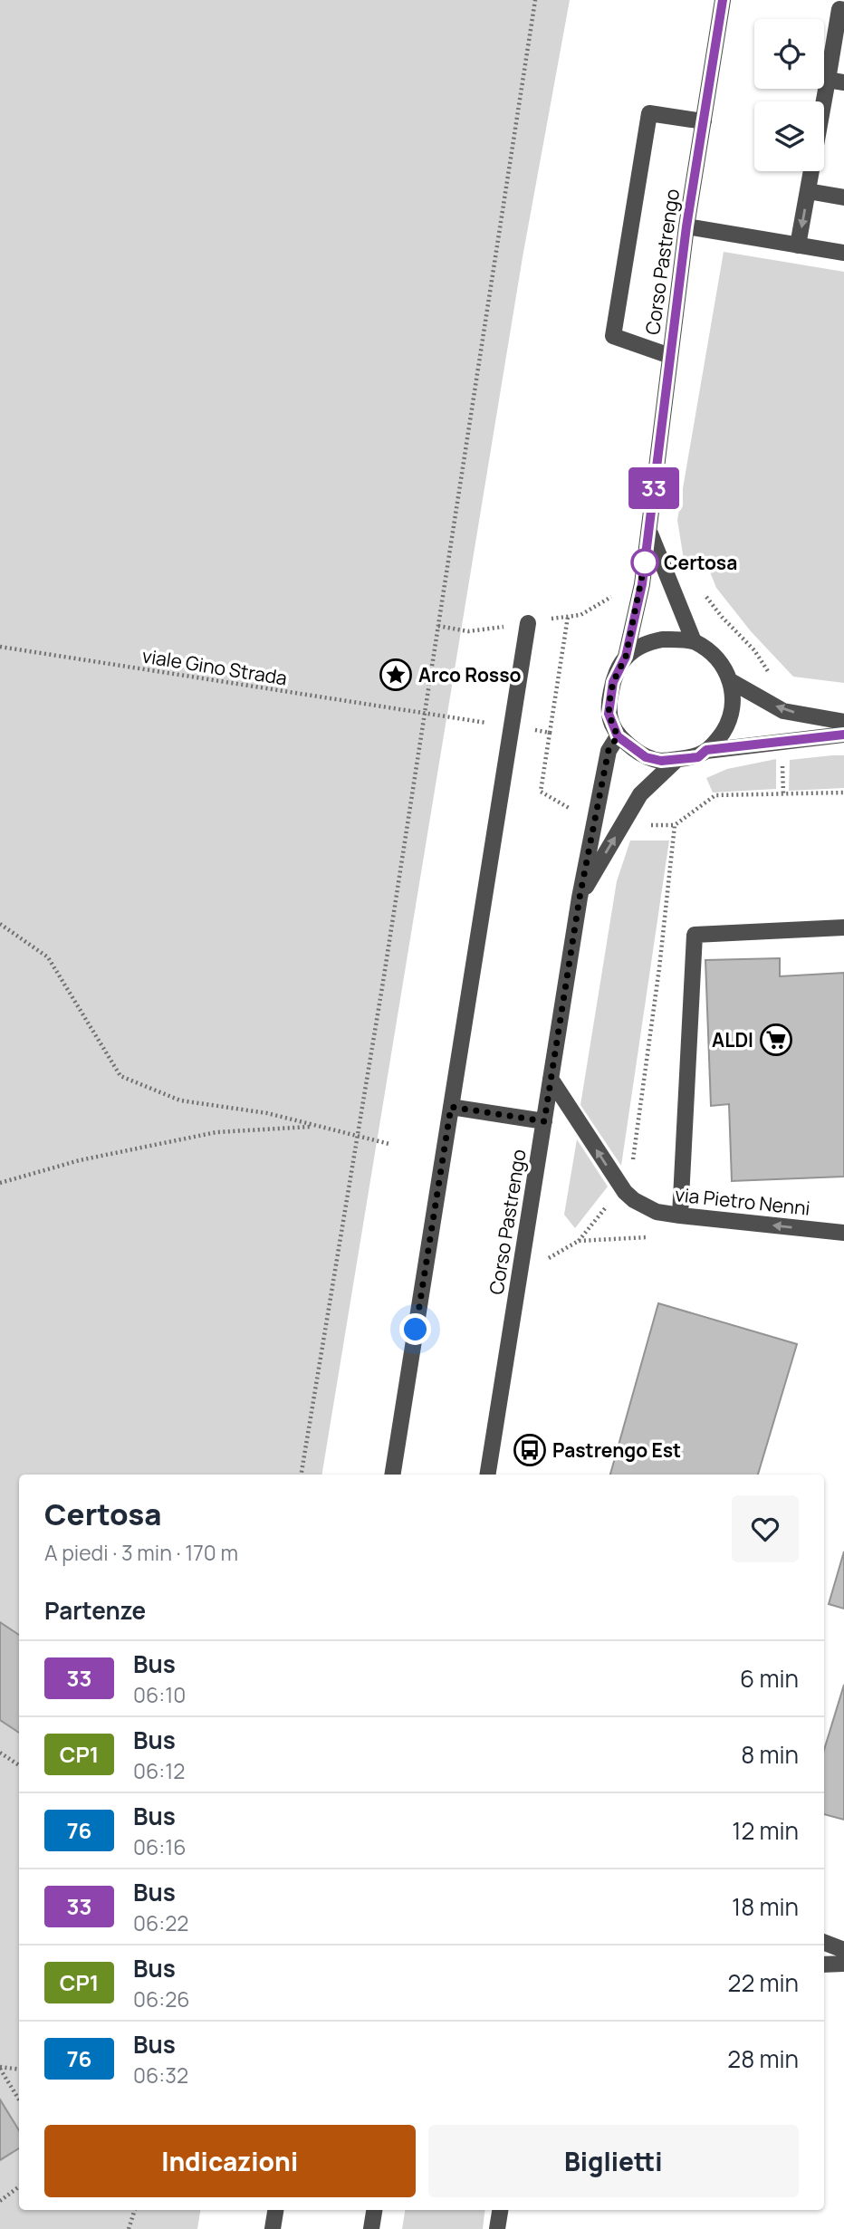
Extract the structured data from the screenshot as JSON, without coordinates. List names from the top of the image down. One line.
{"streets":{"street":["Corso Pastrengo","via Pietro Nenni"],"path":["viale Gino Strada"]},"crossings":[["Corso Pastrengo","via Pietro Nenni"]],"one_way":["via Pietro Nenni"],"places":{"other":["Certosa"],"place":["Arco Rosso"],"supermarket":["ALDI"],"bus stop":["Pastrengo Est"]},"lines":["bus line 33"],"page":{"on_map":"33","heading":[["Certosa","A piedi · 3 min · 170 m"],"Partenze"],"list":[{"mark":"33","name":"Bus","note":"06:10","value":"6 min"},{"mark":"CP1","name":"Bus","note":"06:12","value":"8 min"},{"mark":"76","name":"Bus","note":"06:16","value":"12 min"},{"mark":"33","name":"Bus","note":"06:22","value":"18 min"},{"mark":"CP1","name":"Bus","note":"06:26","value":"22 min"},{"mark":"76","name":"Bus","note":"06:32","value":"28 min"}],"buttons":["Indicazioni","Biglietti"]}}
